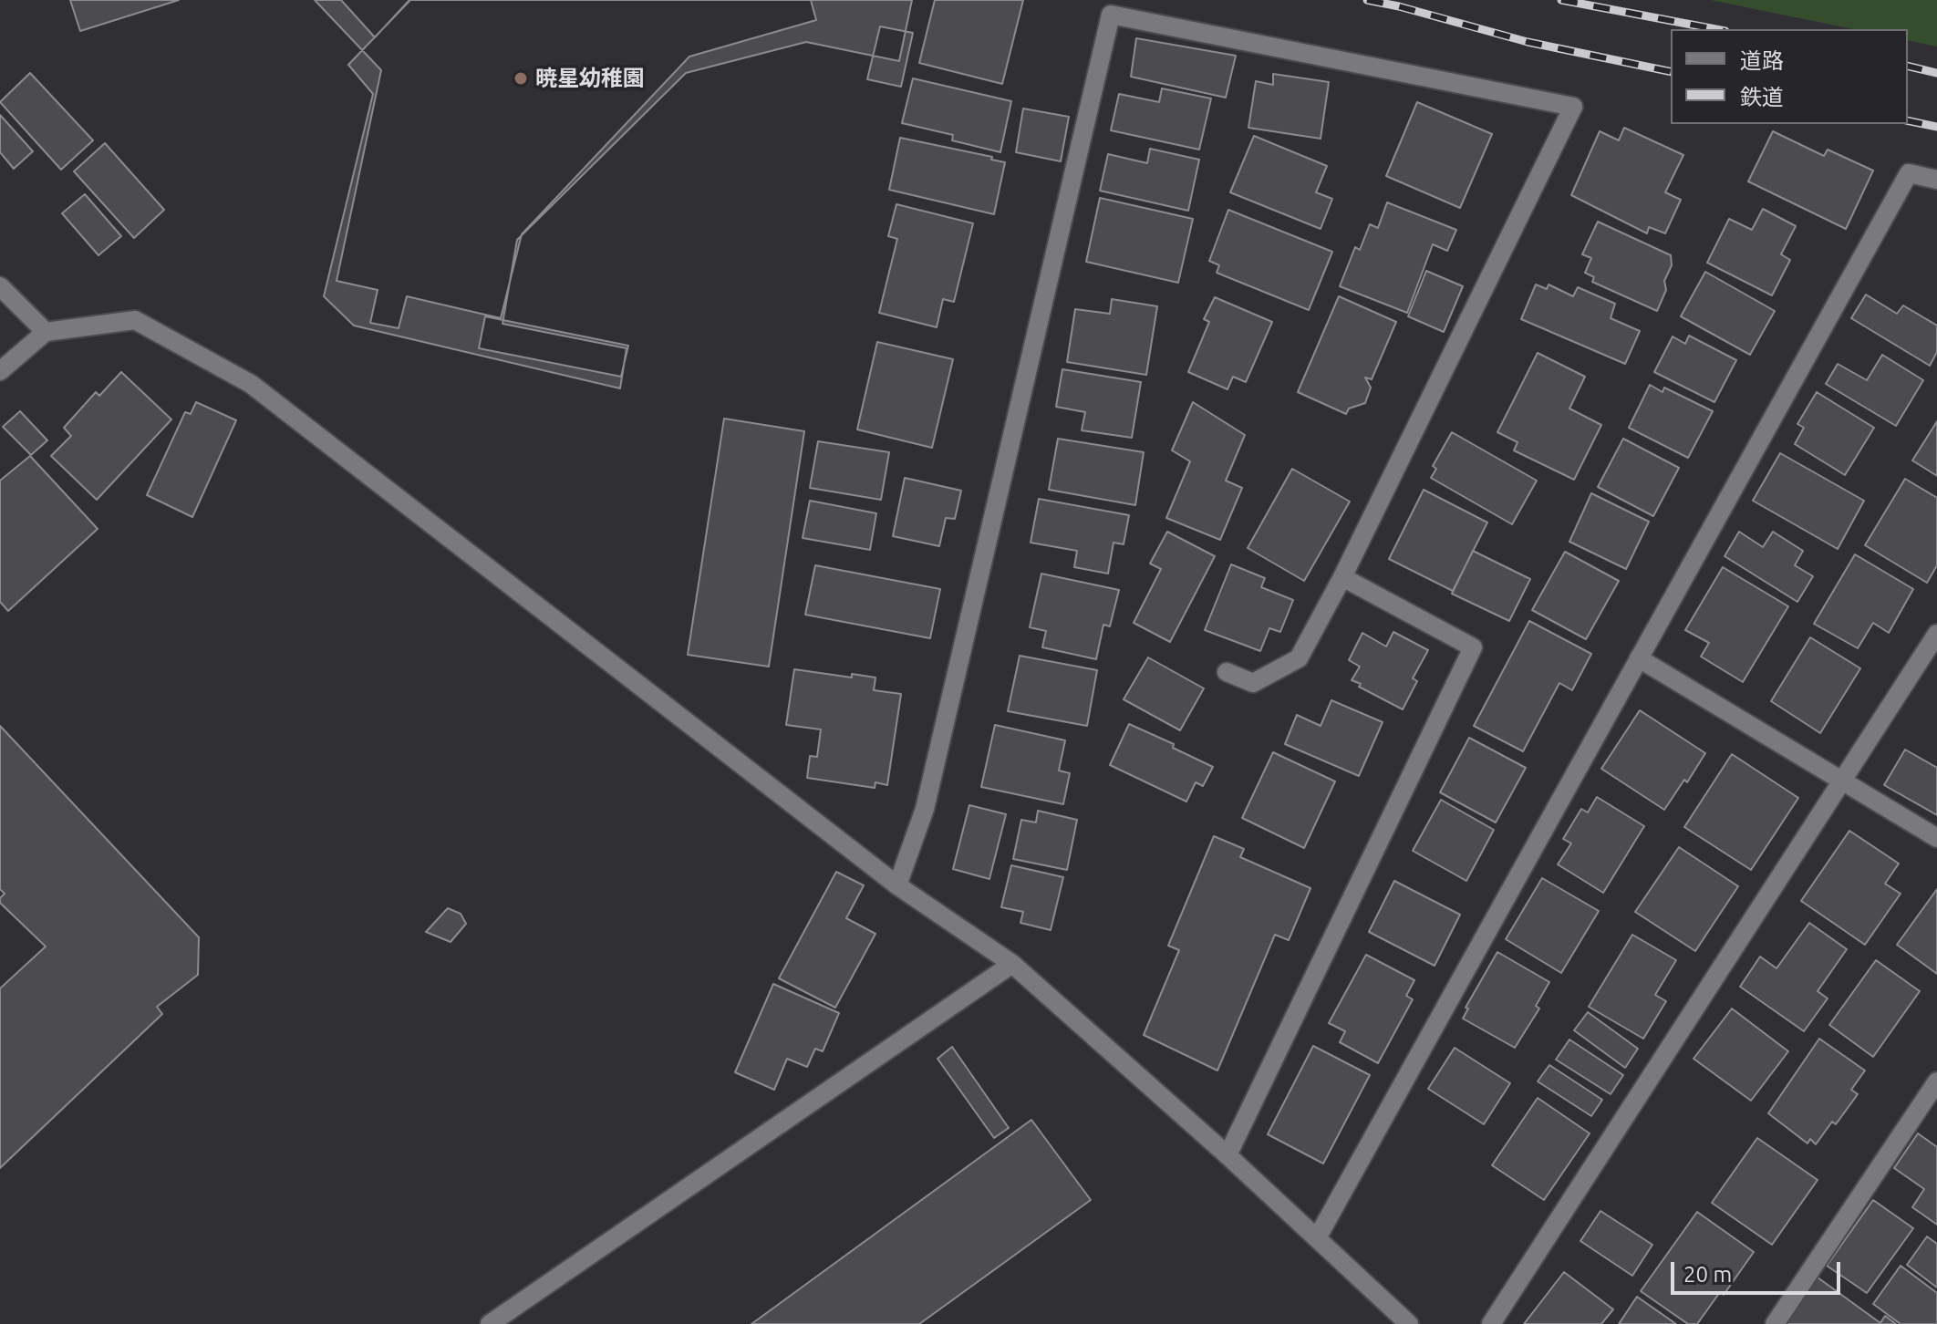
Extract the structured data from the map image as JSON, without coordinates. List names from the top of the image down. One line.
{"places":["暁星幼稚園"],"legend":["道路","鉄道"],"scale_bar":"20 m"}
